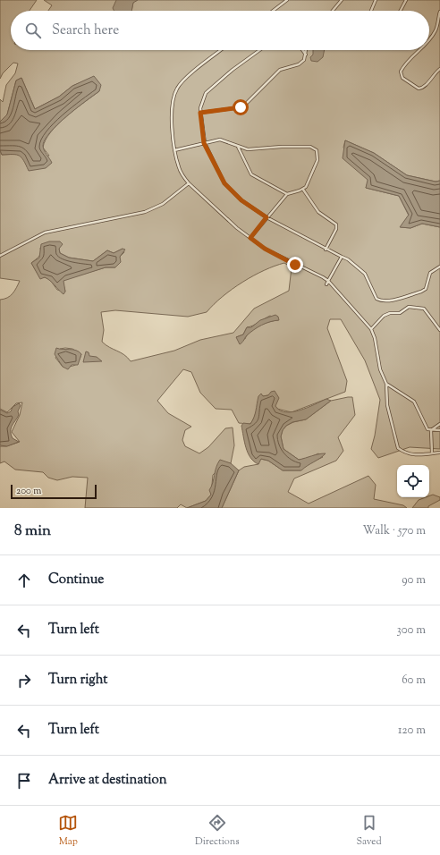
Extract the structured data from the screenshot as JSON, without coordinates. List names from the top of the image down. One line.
{"scale_bar":"200 m","page":{"search":"Search here","scale":"200 m","heading":["8 min","Walk · 570 m"],"list":[["Continue","90 m"],["Turn left","300 m"],["Turn right","60 m"],["Turn left","120 m"],"Arrive at destination"],"nav":["Map","Directions","Saved"]}}
